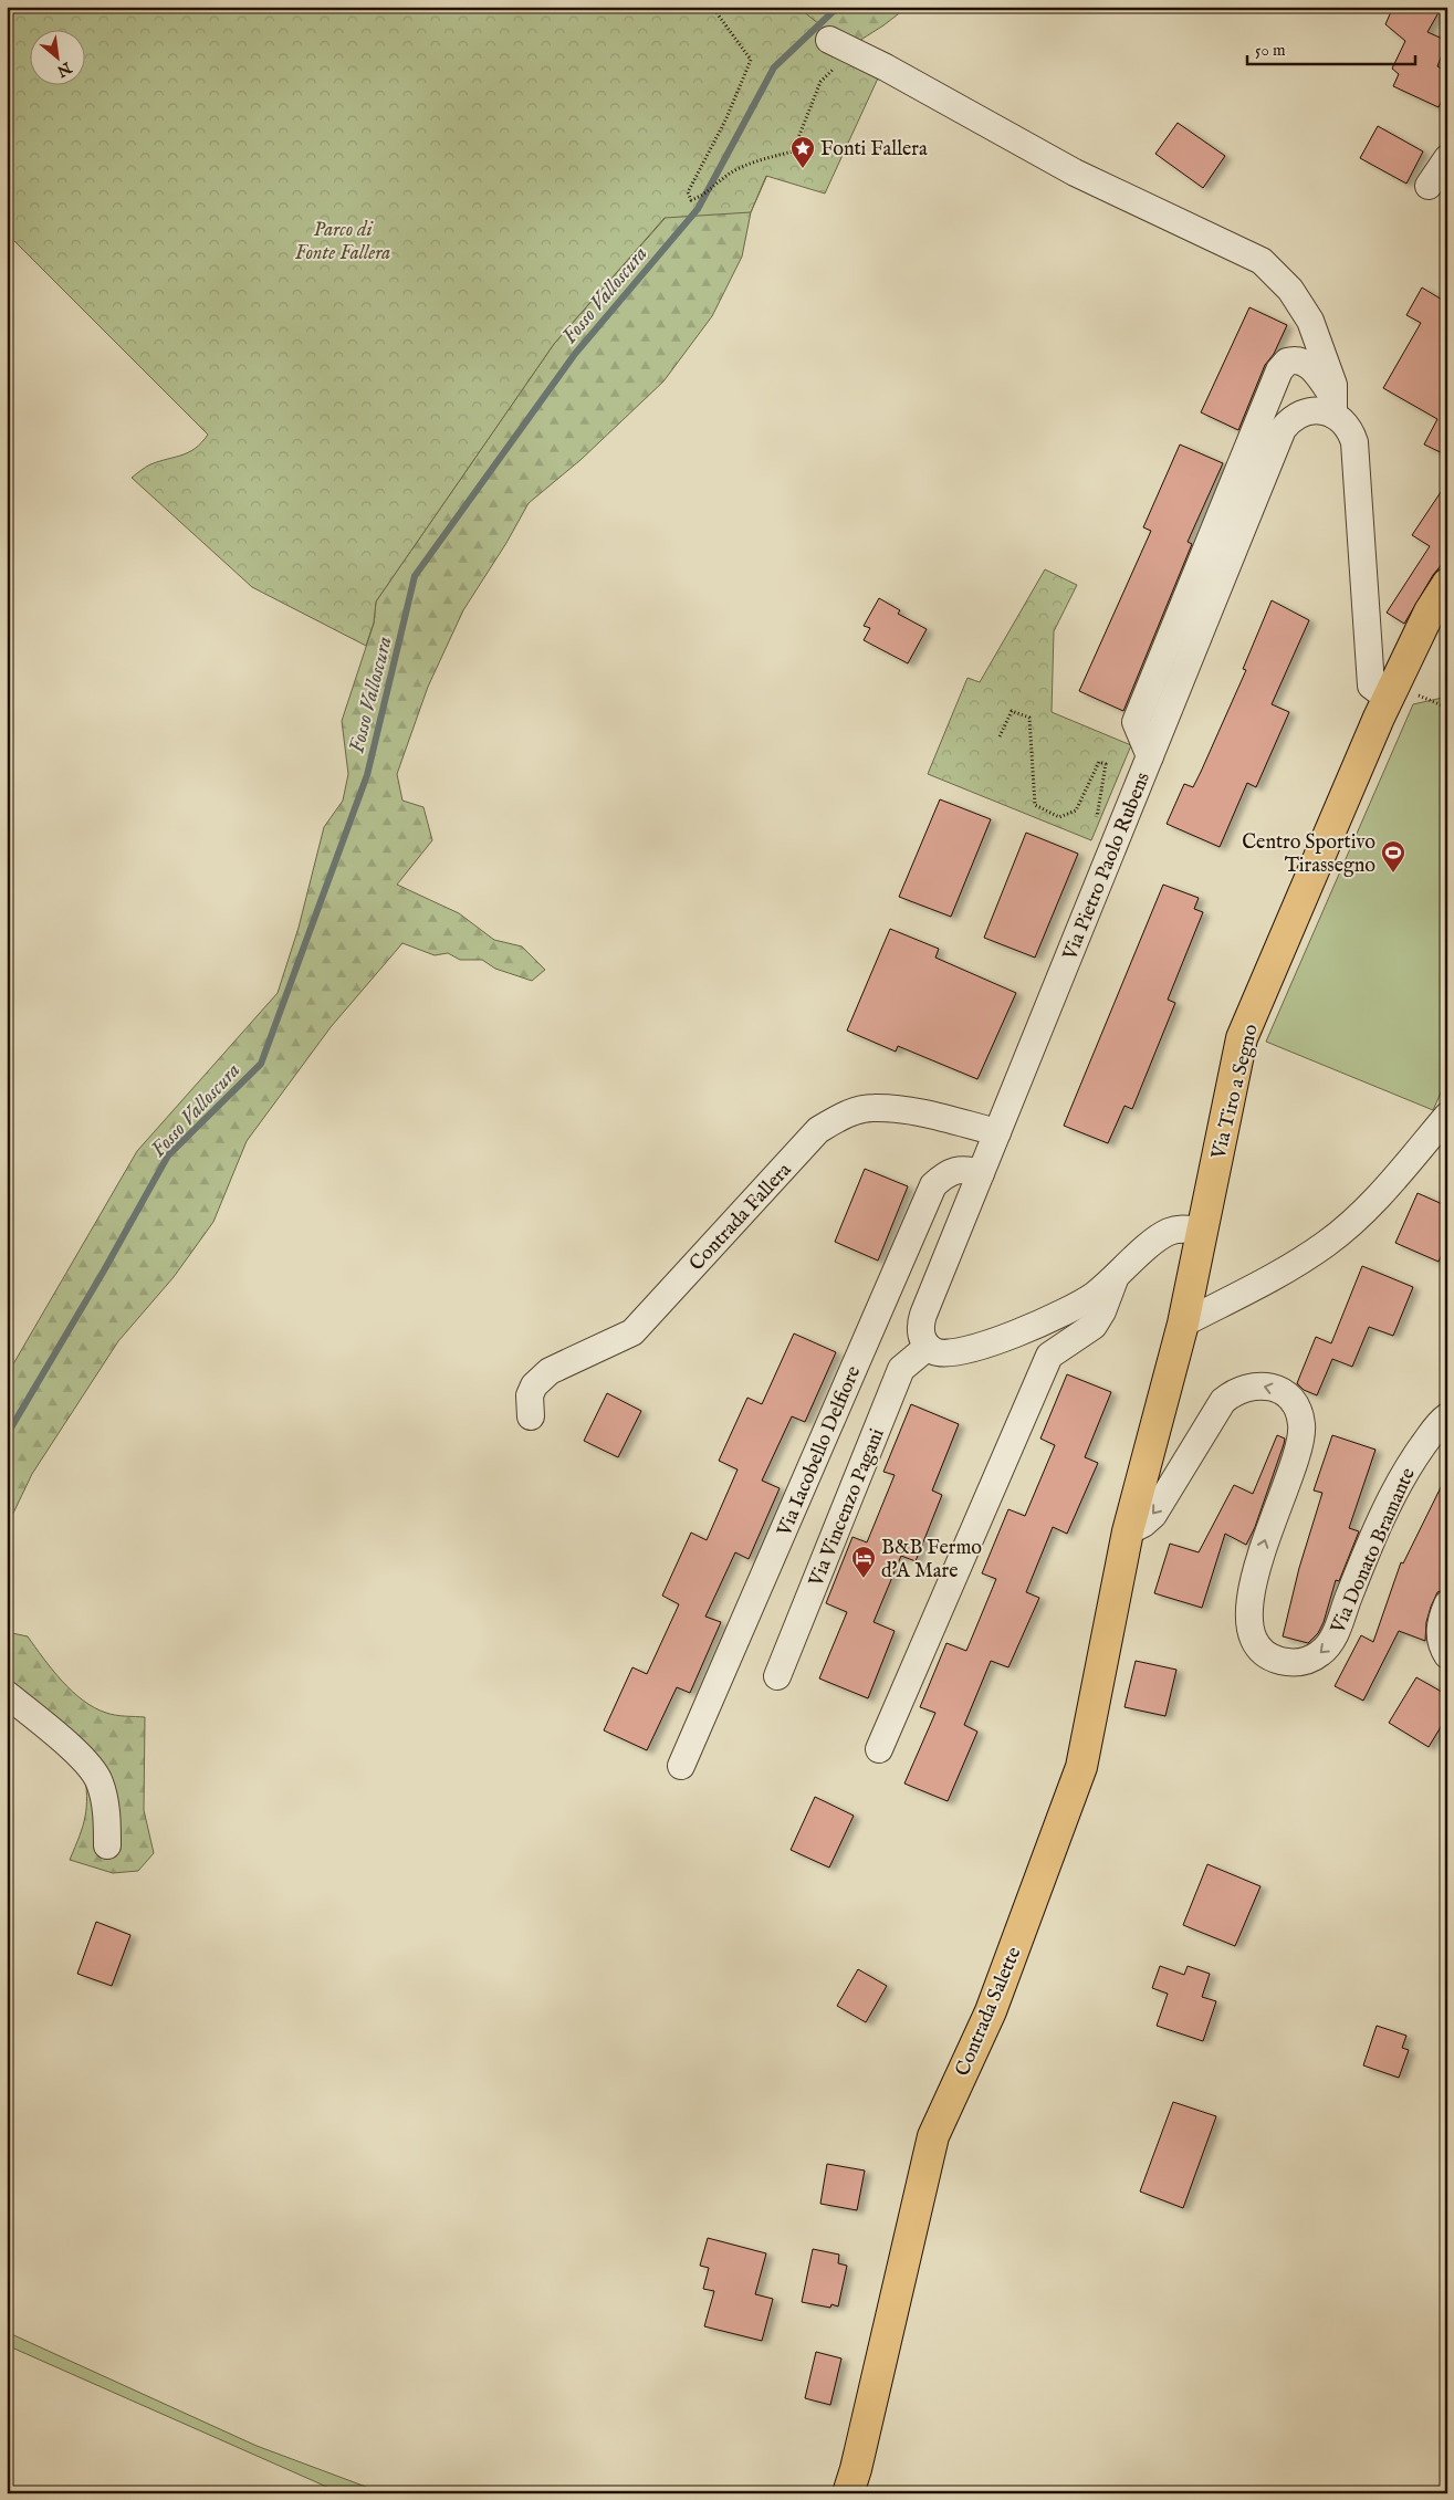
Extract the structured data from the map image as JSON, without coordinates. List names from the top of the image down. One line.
{"streets":{"main road":["Via Tiro a Segno","Contrada Salette"],"street":["Via Pietro Paolo Rubens","Contrada Fallera","Via Iacobello Delfiore","Via Vincenzo Pagani","Via Donato Bramante"]},"crossings":[["Via Pietro Paolo Rubens","Contrada Fallera"],["Via Pietro Paolo Rubens","Via Iacobello Delfiore"],["Via Pietro Paolo Rubens","Via Vincenzo Pagani"],["Via Tiro a Segno","Via Donato Bramante"],["Via Tiro a Segno","Contrada Salette"],["Via Donato Bramante","Contrada Salette"]],"water":["Fosso Valloscura"],"parks":["Parco di Fonte Fallera"],"places":{"place":["Fonti Fallera"],"sports":["Centro Sportivo Tirassegno"],"hotel":["B&B Fermo d'A Mare"]},"scale_bar":"50 m","north":"bottom right"}
